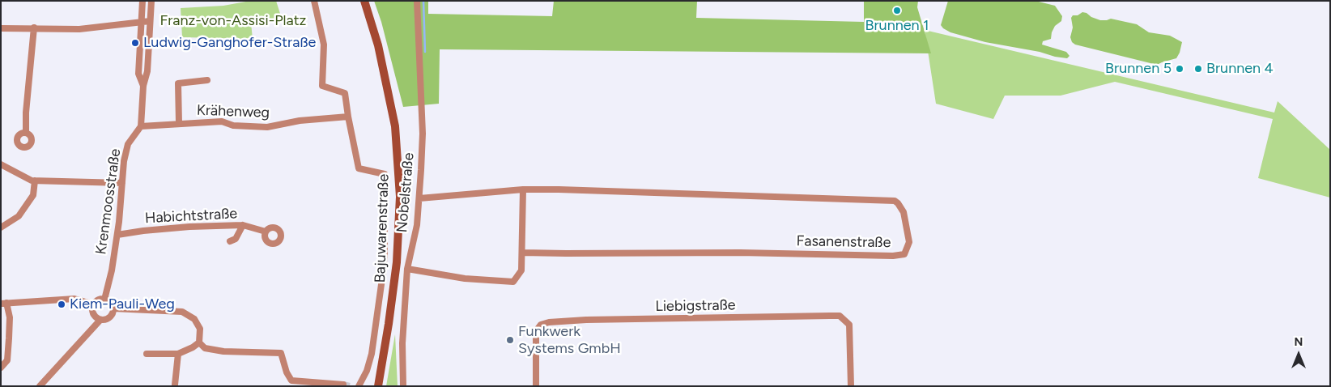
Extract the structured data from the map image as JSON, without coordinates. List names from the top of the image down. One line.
{"streets":{"main road":["Bajuwarenstraße"],"street":["Krähenweg","Nobelstraße","Krenmoosstraße","Habichtstraße","Fasanenstraße","Liebigstraße"]},"crossings":[["Krähenweg","Krenmoosstraße"],["Nobelstraße","Fasanenstraße"],["Krenmoosstraße","Habichtstraße"]],"parks":["Franz-von-Assisi-Platz"],"places":["Brunnen 1","Ludwig-Ganghofer-Straße","Brunnen 5","Brunnen 4","Kiem-Pauli-Weg","Funkwerk Systems GmbH"],"north":"top"}
